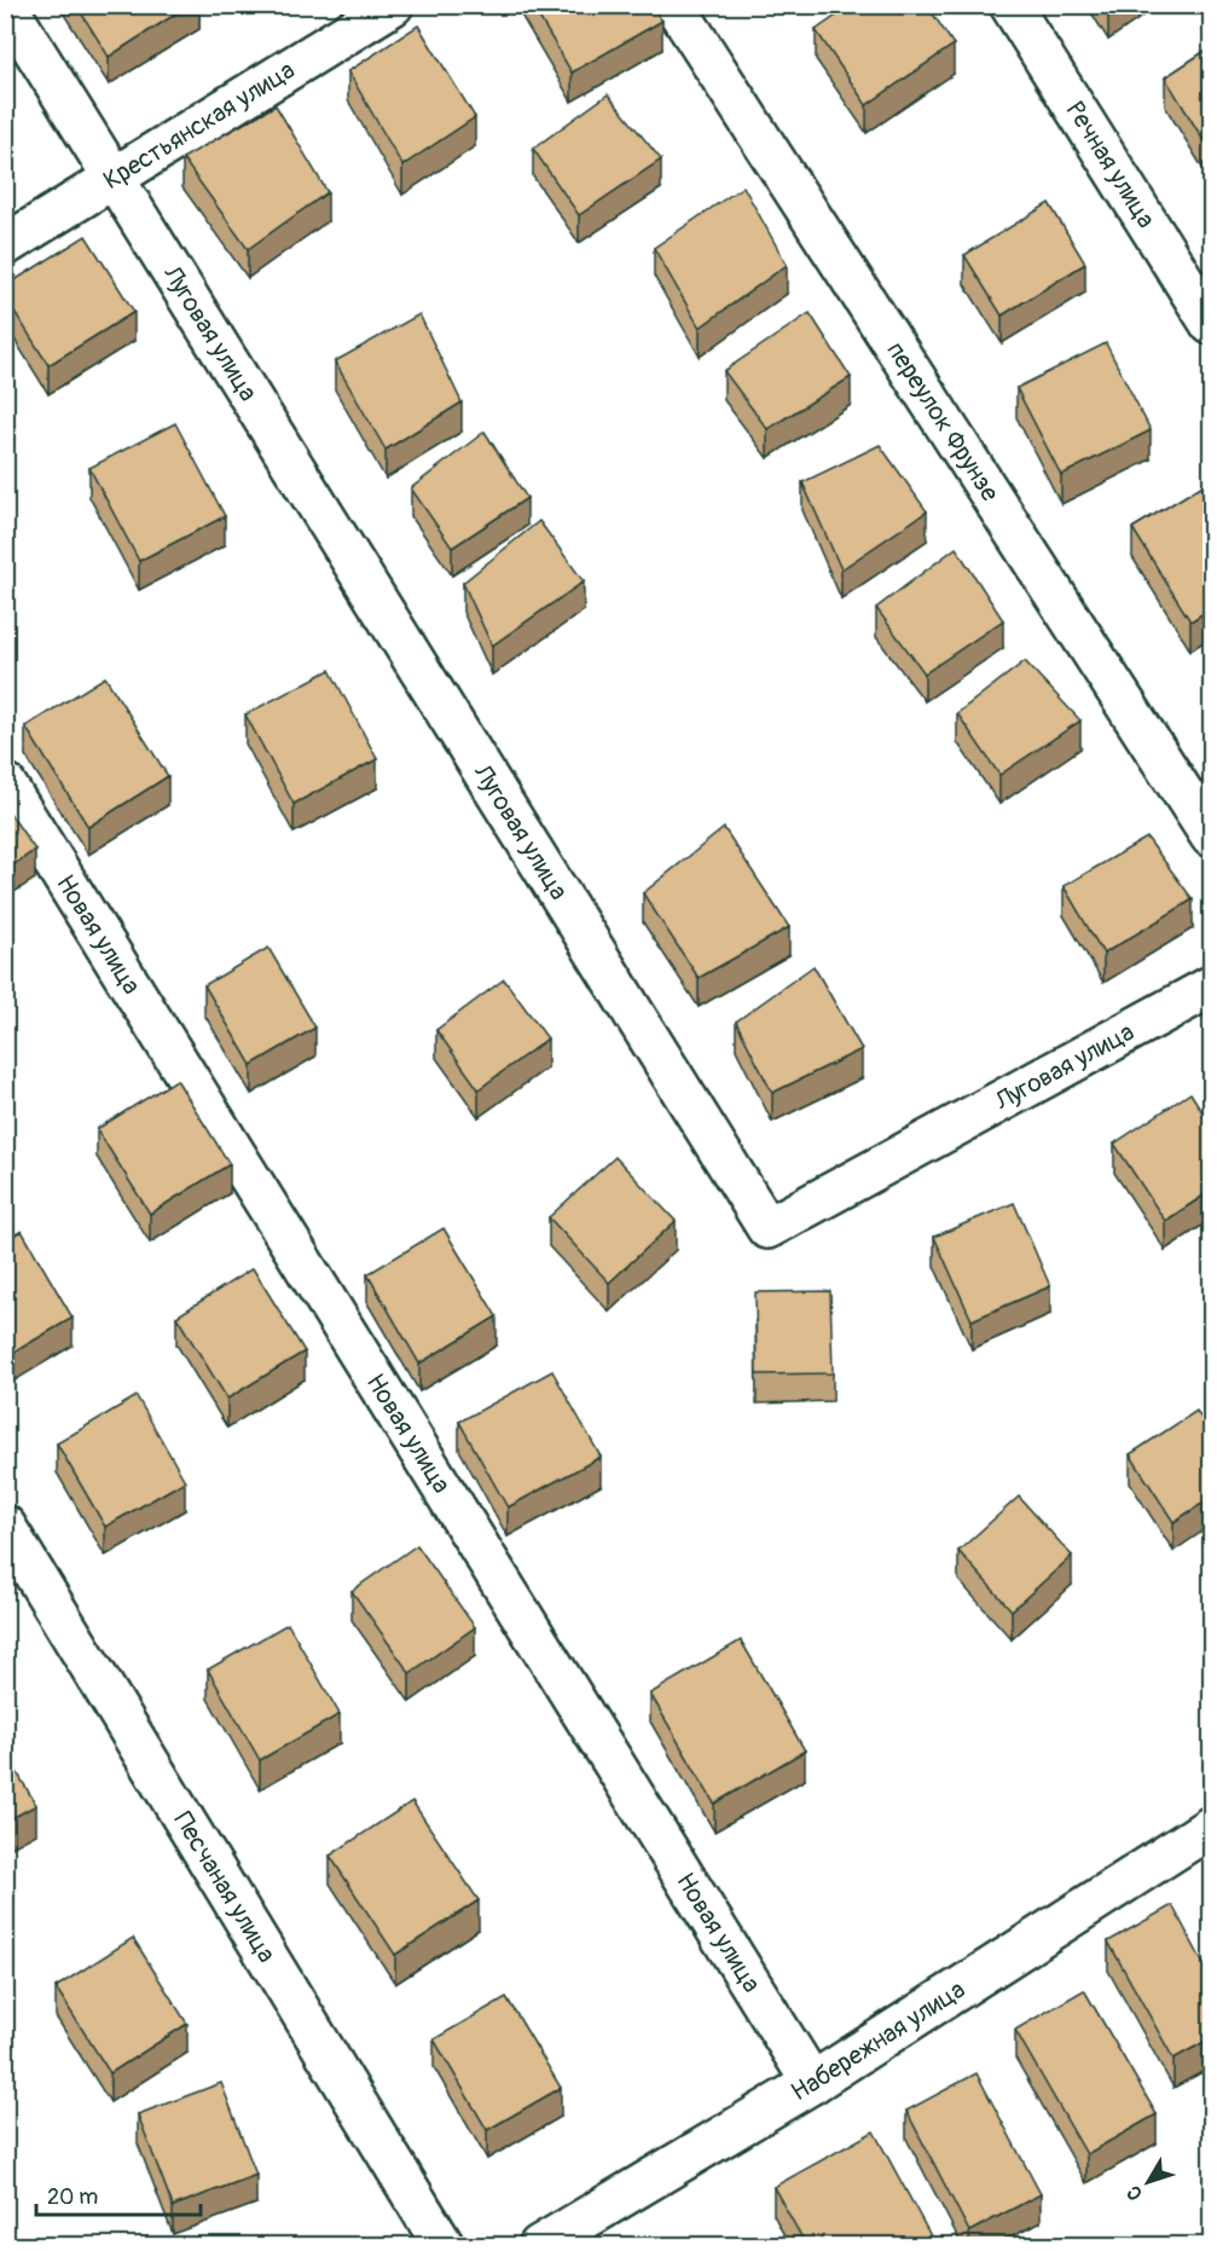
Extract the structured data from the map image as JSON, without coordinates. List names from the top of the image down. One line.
{"streets":{"street":["Крестьянская улица","Речная улица","Луговая улица","переулок Фрунзе","Новая улица","Песчаная улица","Набережная улица"]},"crossings":[["Крестьянская улица","Луговая улица"],["Новая улица","Набережная улица"]],"scale_bar":"20 m","north":"bottom left"}
